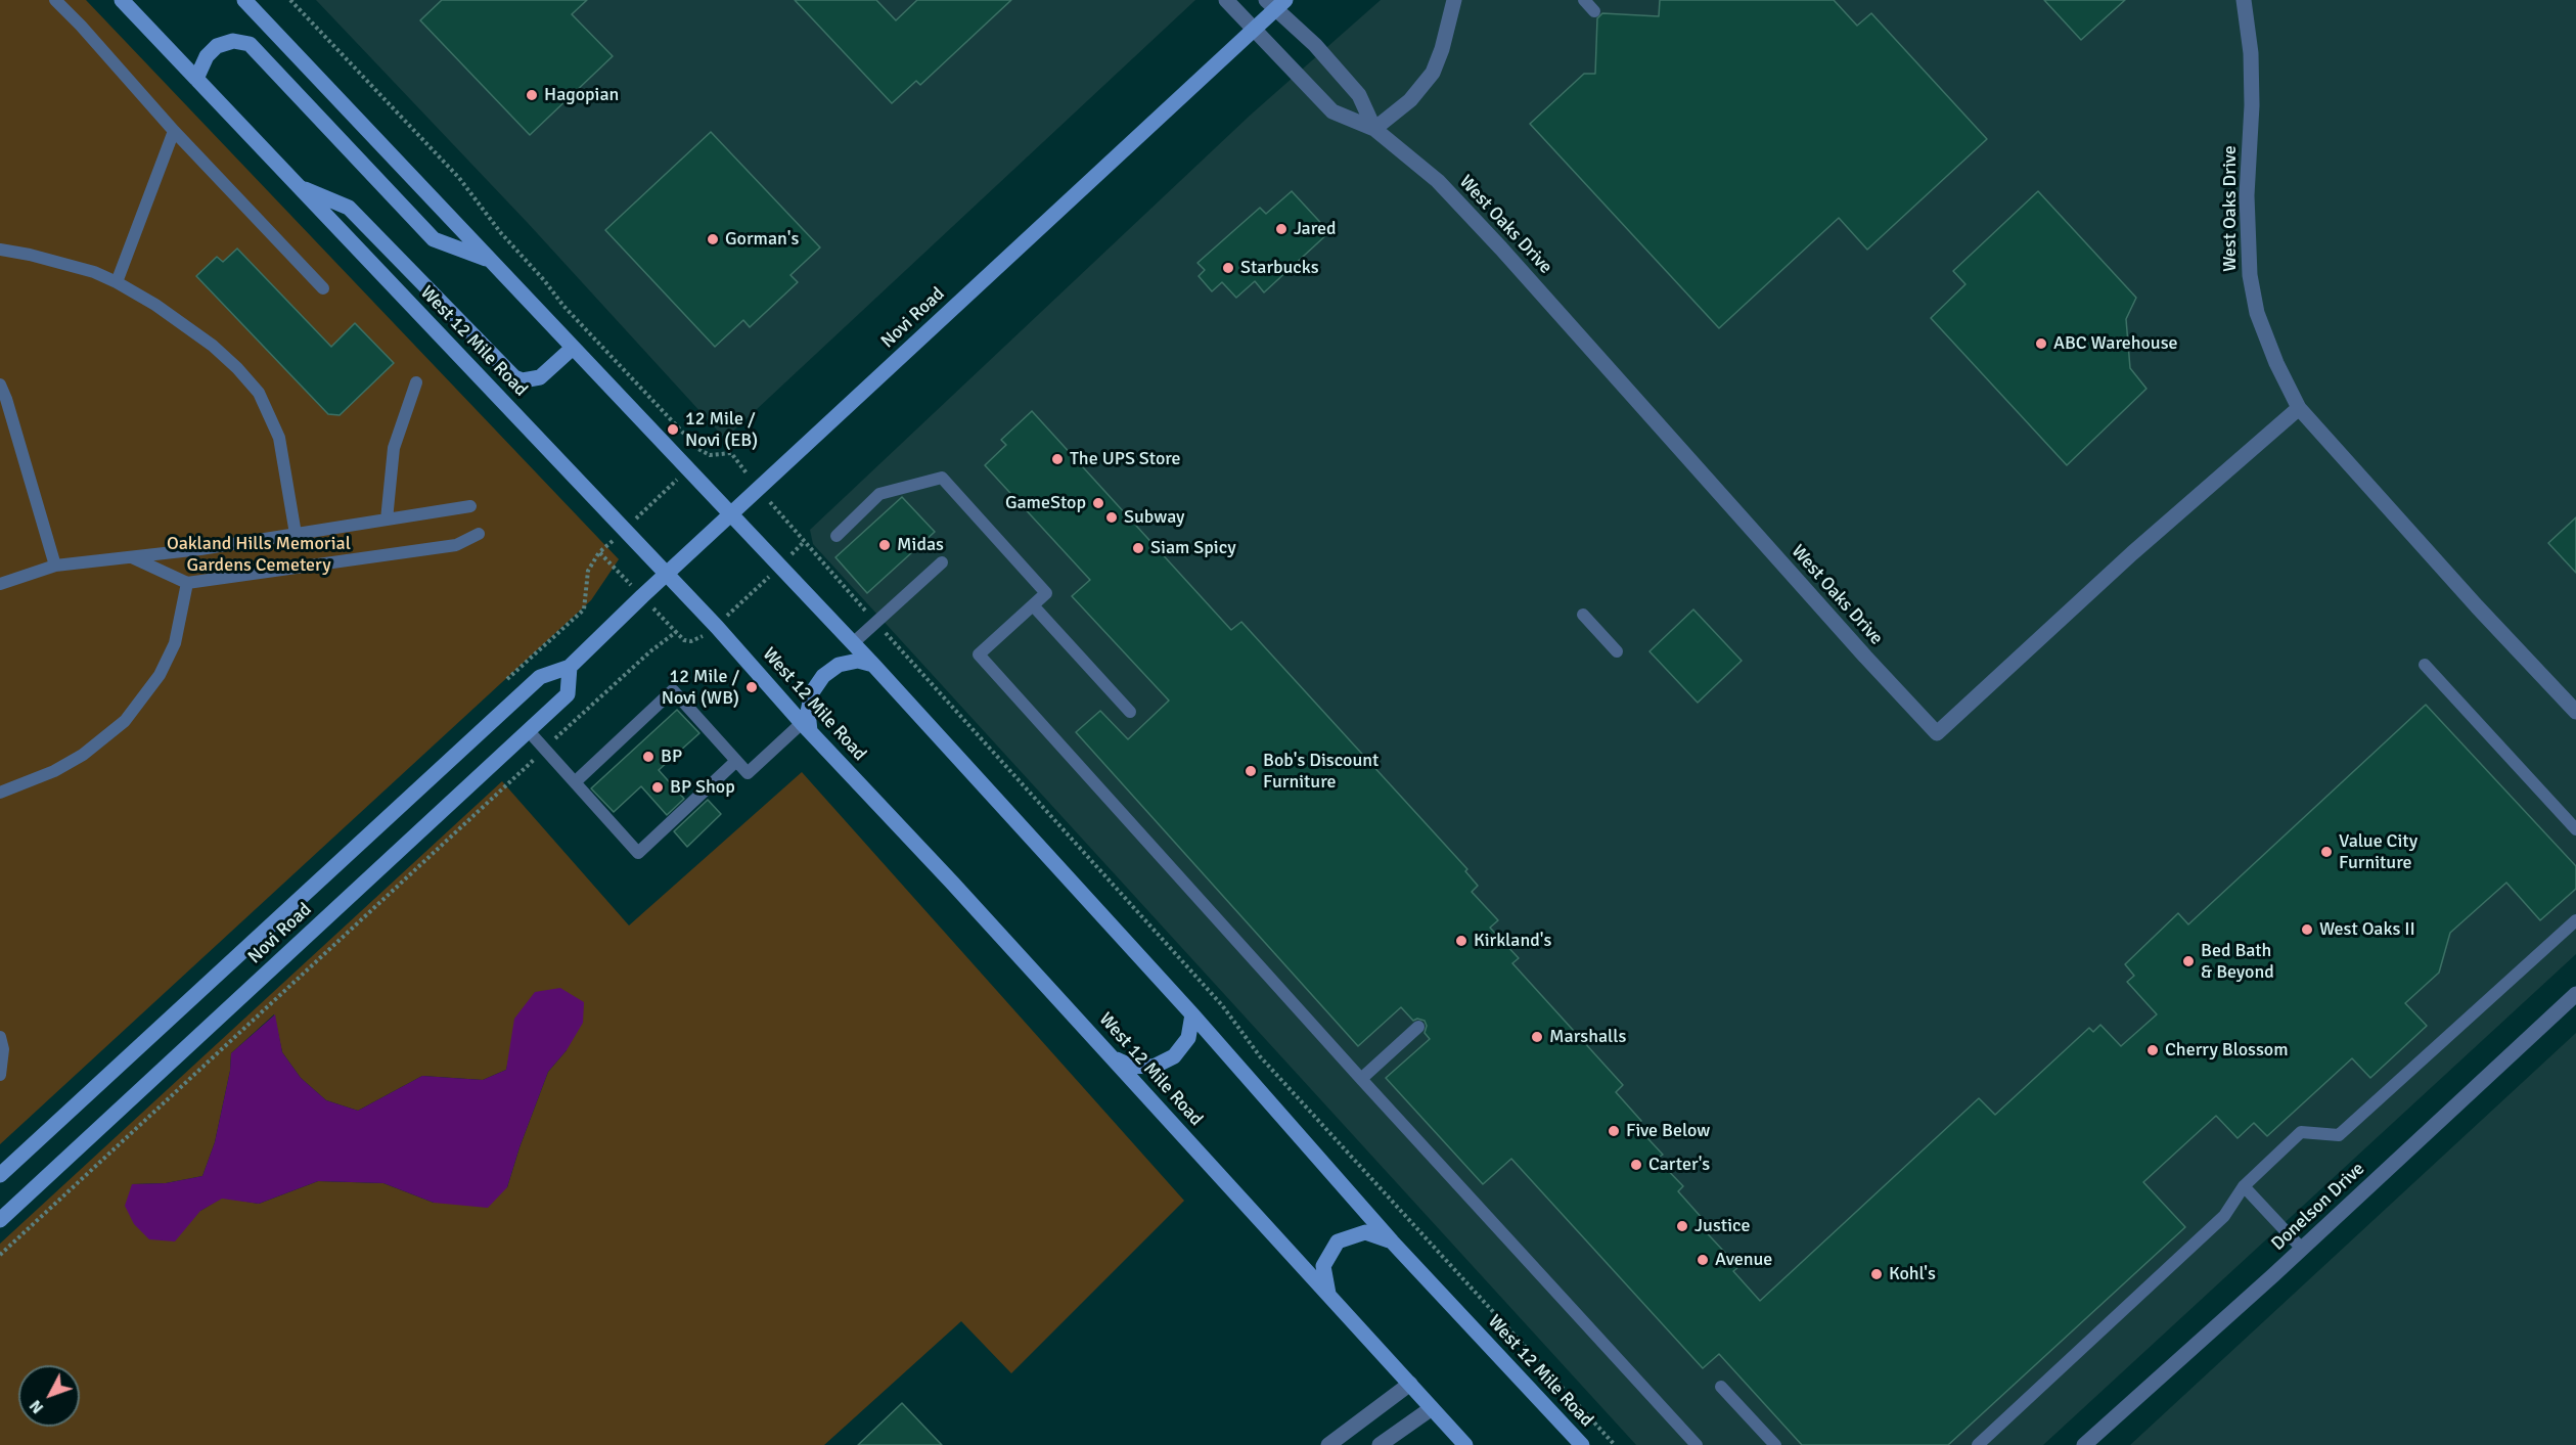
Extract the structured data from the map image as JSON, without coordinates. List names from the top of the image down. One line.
{"streets":{"main road":["Novi Road","West 12 Mile Road"],"street":["West Oaks Drive","Donelson Drive"]},"crossings":[["West Oaks Drive","Novi Road"],["Novi Road","West 12 Mile Road"]],"parks":["Oakland Hills Memorial Gardens Cemetery"],"places":["Hagopian","Jared","Gorman's","Starbucks","ABC Warehouse","12 Mile / Novi (EB)","The UPS Store","GameStop","Subway","Midas","Siam Spicy","12 Mile / Novi (WB)","BP","Bob's Discount Furniture","BP Shop","Value City Furniture","West Oaks II","Kirkland's","Bed Bath & Beyond","Marshalls","Cherry Blossom","Five Below","Carter's","Justice","Avenue","Kohl's"],"north":"bottom left"}
